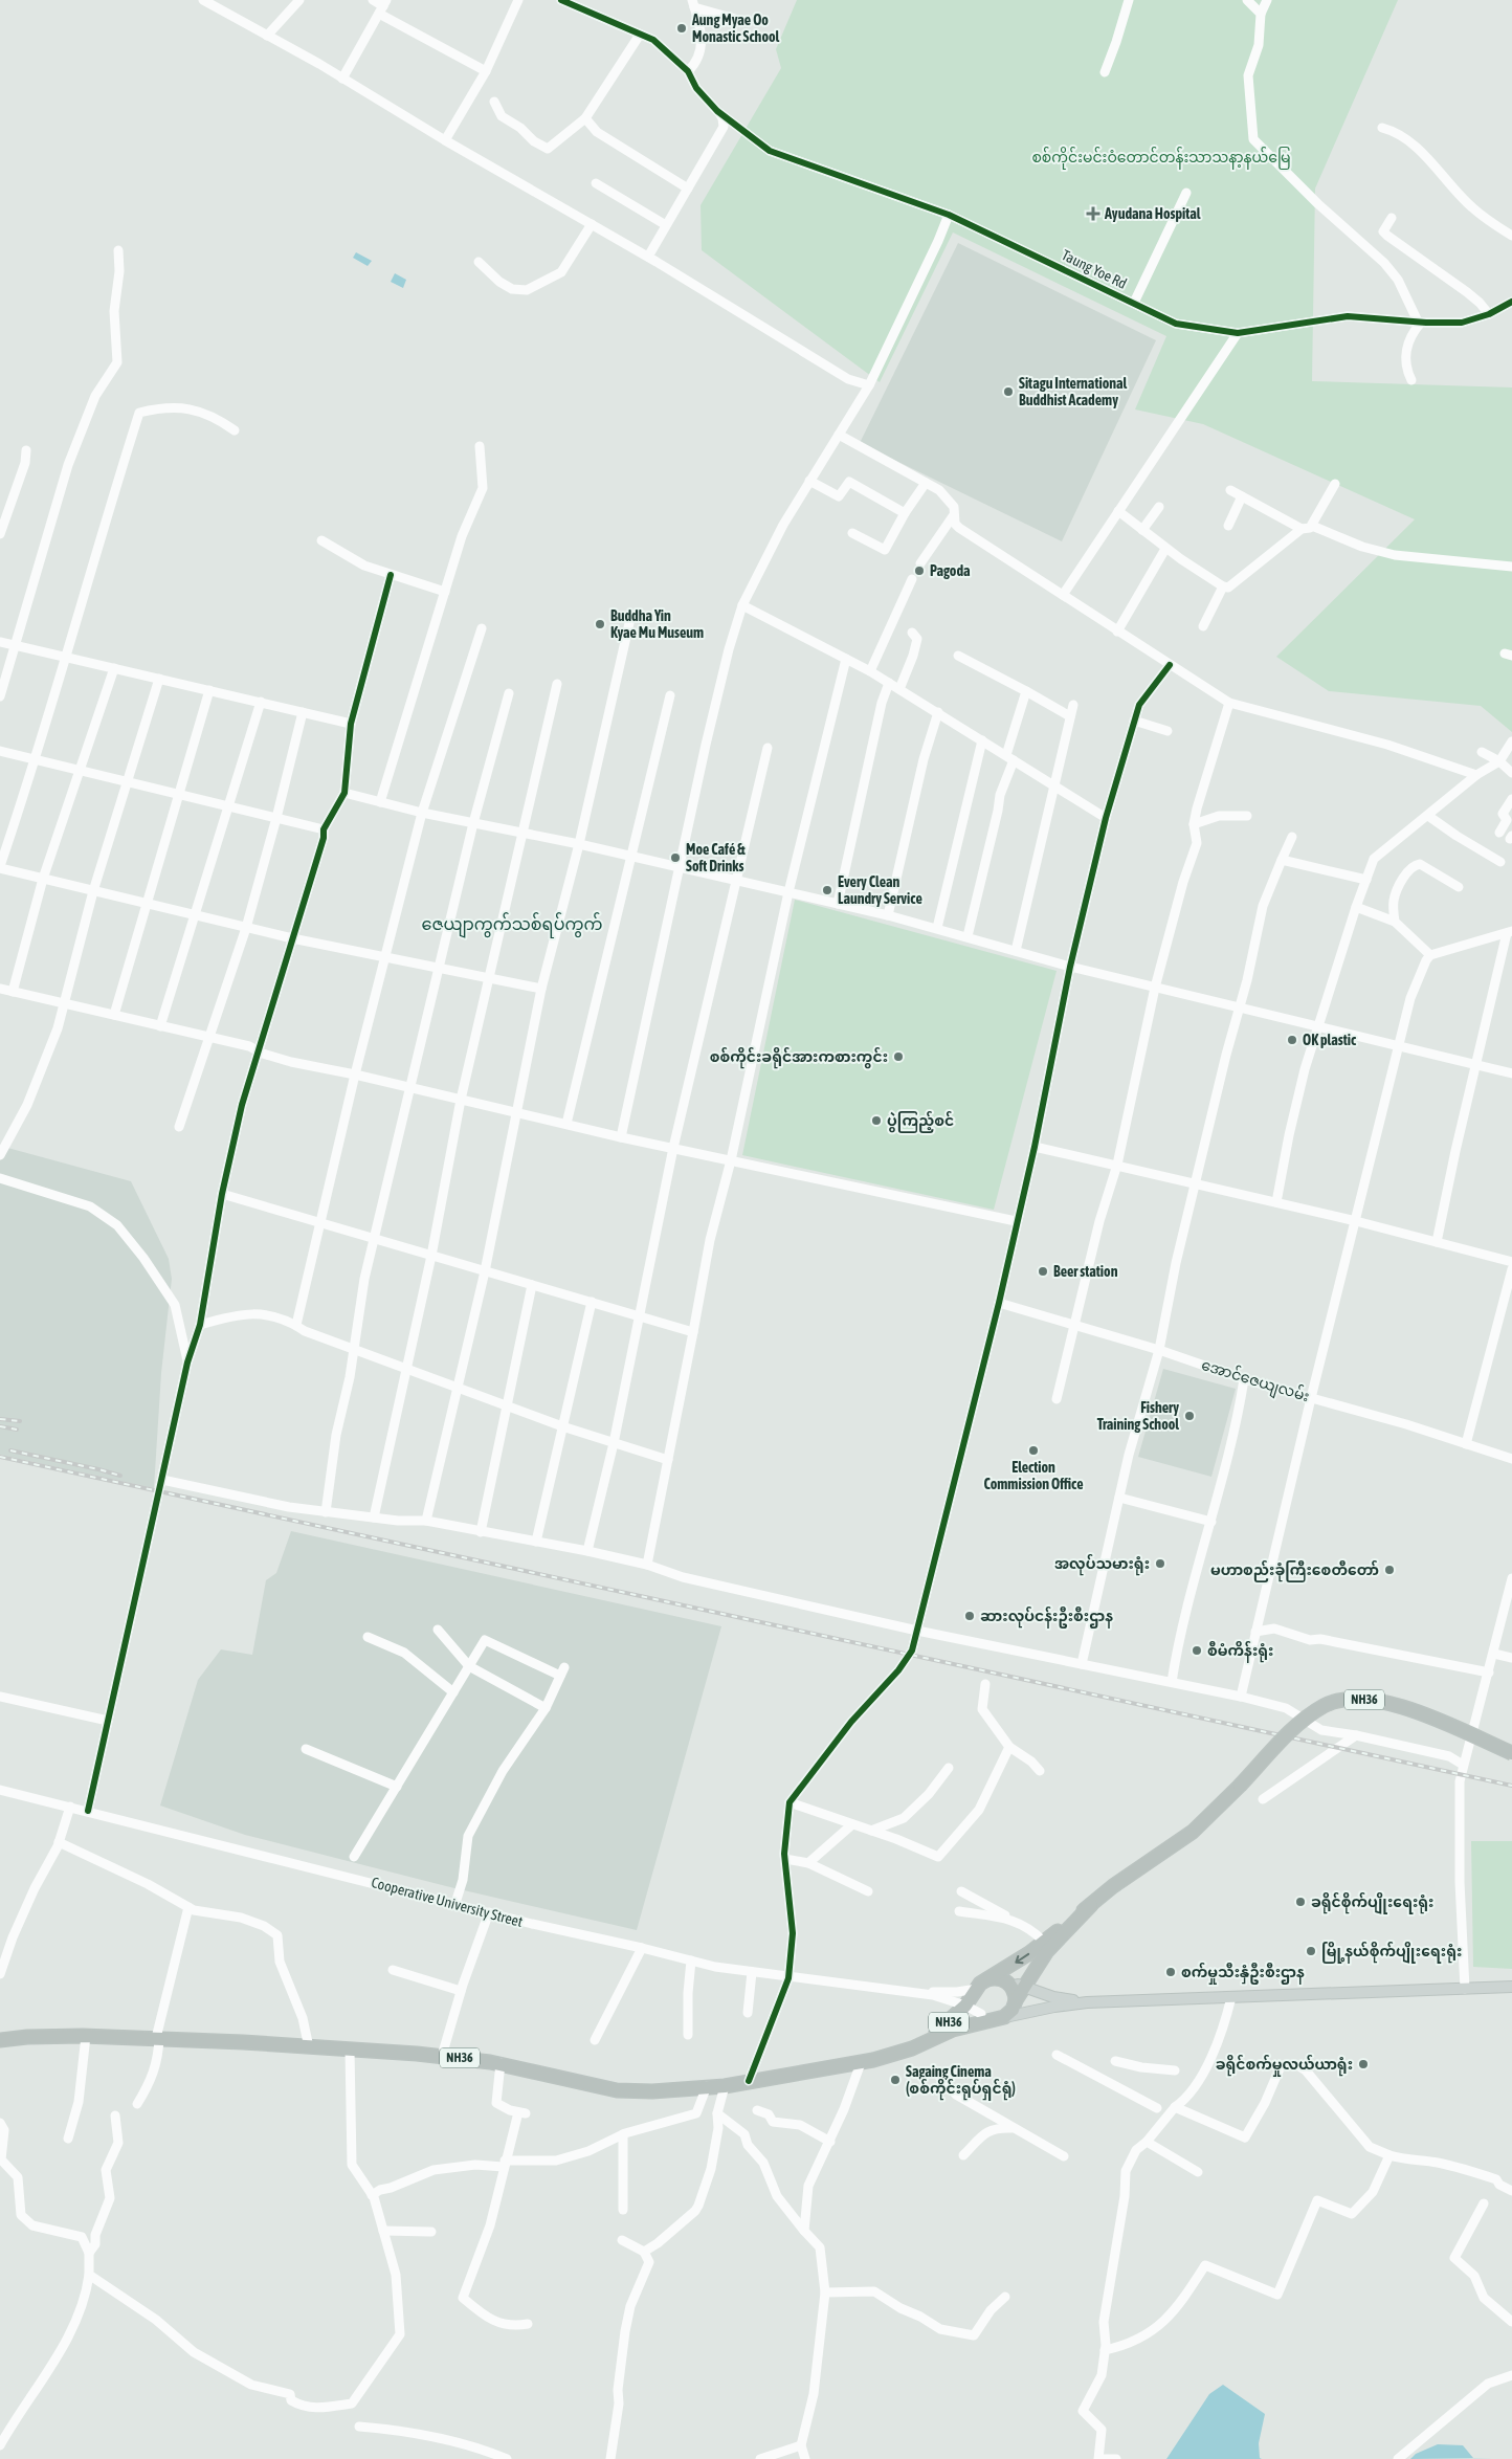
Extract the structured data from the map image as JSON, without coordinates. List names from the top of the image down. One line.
{"streets":{"highway":["NH36"],"street":["Taung Yoe Rd","အောင်ဇေယျလမ်း","Cooperative University Street"]},"crossings":[["NH36","Cooperative University Street"]],"districts":["ဇေယျာကွက်သစ်ရပ်ကွက်"],"parks":["စစ်ကိုင်းမင်းဝံတောင်တန်းသာသနာ့နယ်မြေ"],"places":{"other":["Aung Myae Oo Monastic School","Sitagu International Buddhist Academy","Pagoda","Buddha Yin Kyae Mu Museum","Moe Café & Soft Drinks","Every Clean Laundry Service","OK plastic","စစ်ကိုင်းခရိုင်အားကစားကွင်း","ပွဲကြည့်စင်","Beer station","Fishery Training School","Election Commission Office","အလုပ်သမားရုံး","မဟာစည်းခုံကြီးစေတီတော်","ဆားလုပ်ငန်းဦးစီးဌာန","စီမံကိန်းရုံး‌","ခရိုင်စိုက်ပျိုးရေးရုံး","မြို့နယ်စိုက်ပျိုးရေးရုံး","စက်မှုသီးနှံဦးစီးဌာန","ခရိုင်စက်မှုလယ်ယာရုံး","Sagaing Cinema (စစ်ကိုင်းရုပ်ရှင်ရုံ)"],"health":["Ayudana Hospital"]}}
